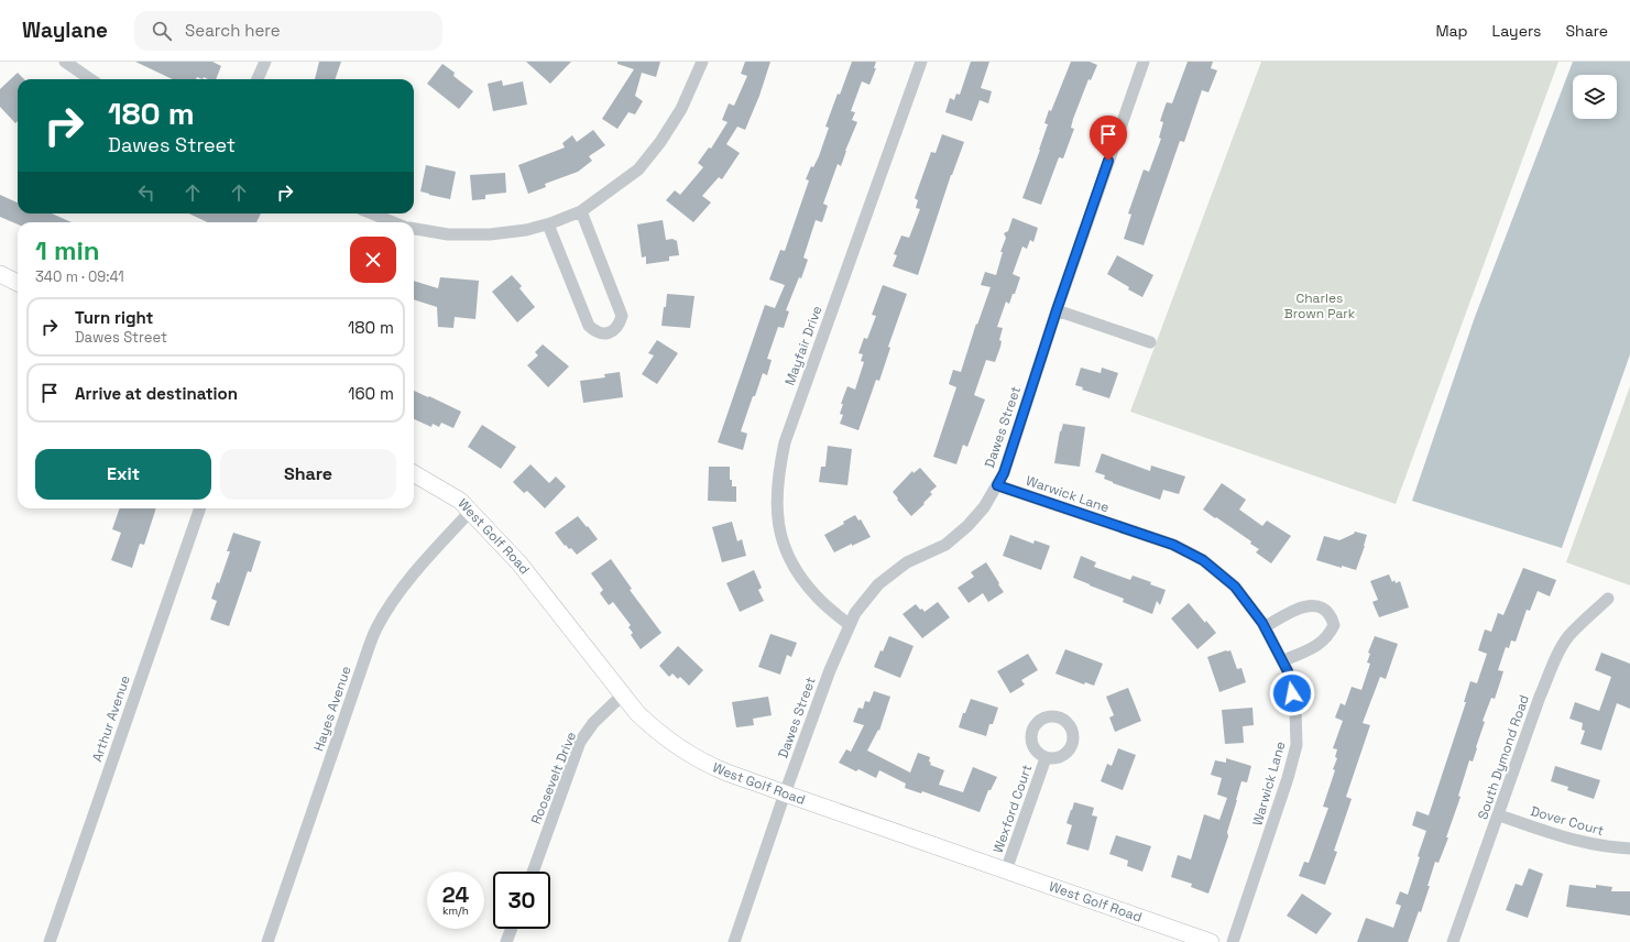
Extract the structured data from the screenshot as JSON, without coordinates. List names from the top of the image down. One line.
{"streets":{"street":["Mayfair Drive","Dawes Street","Warwick Lane","West Golf Road","Hayes Avenue","Arthur Avenue","South Dymond Road","Roosevelt Drive","Wexford Court","Dover Court"]},"crossings":[["Mayfair Drive","Dawes Street"],["Dawes Street","Warwick Lane"],["Dawes Street","West Golf Road"],["West Golf Road","Hayes Avenue"],["West Golf Road","Roosevelt Drive"],["West Golf Road","Wexford Court"],["South Dymond Road","Dover Court"]],"parks":["Charles Brown Park"],"page":{"header":"Waylane","search":"Search here","nav":["Map","Layers","Share"],"turn":["180 m","Dawes Street"],"heading":["1 min","340 m · 09:41"],"list":[{"name":"Turn right","note":"Dawes Street","value":"180 m"},{"name":"Arrive at destination","value":"160 m"}],"buttons":["Exit","Share"],"speed":"24 km/h","limit":"30"}}
